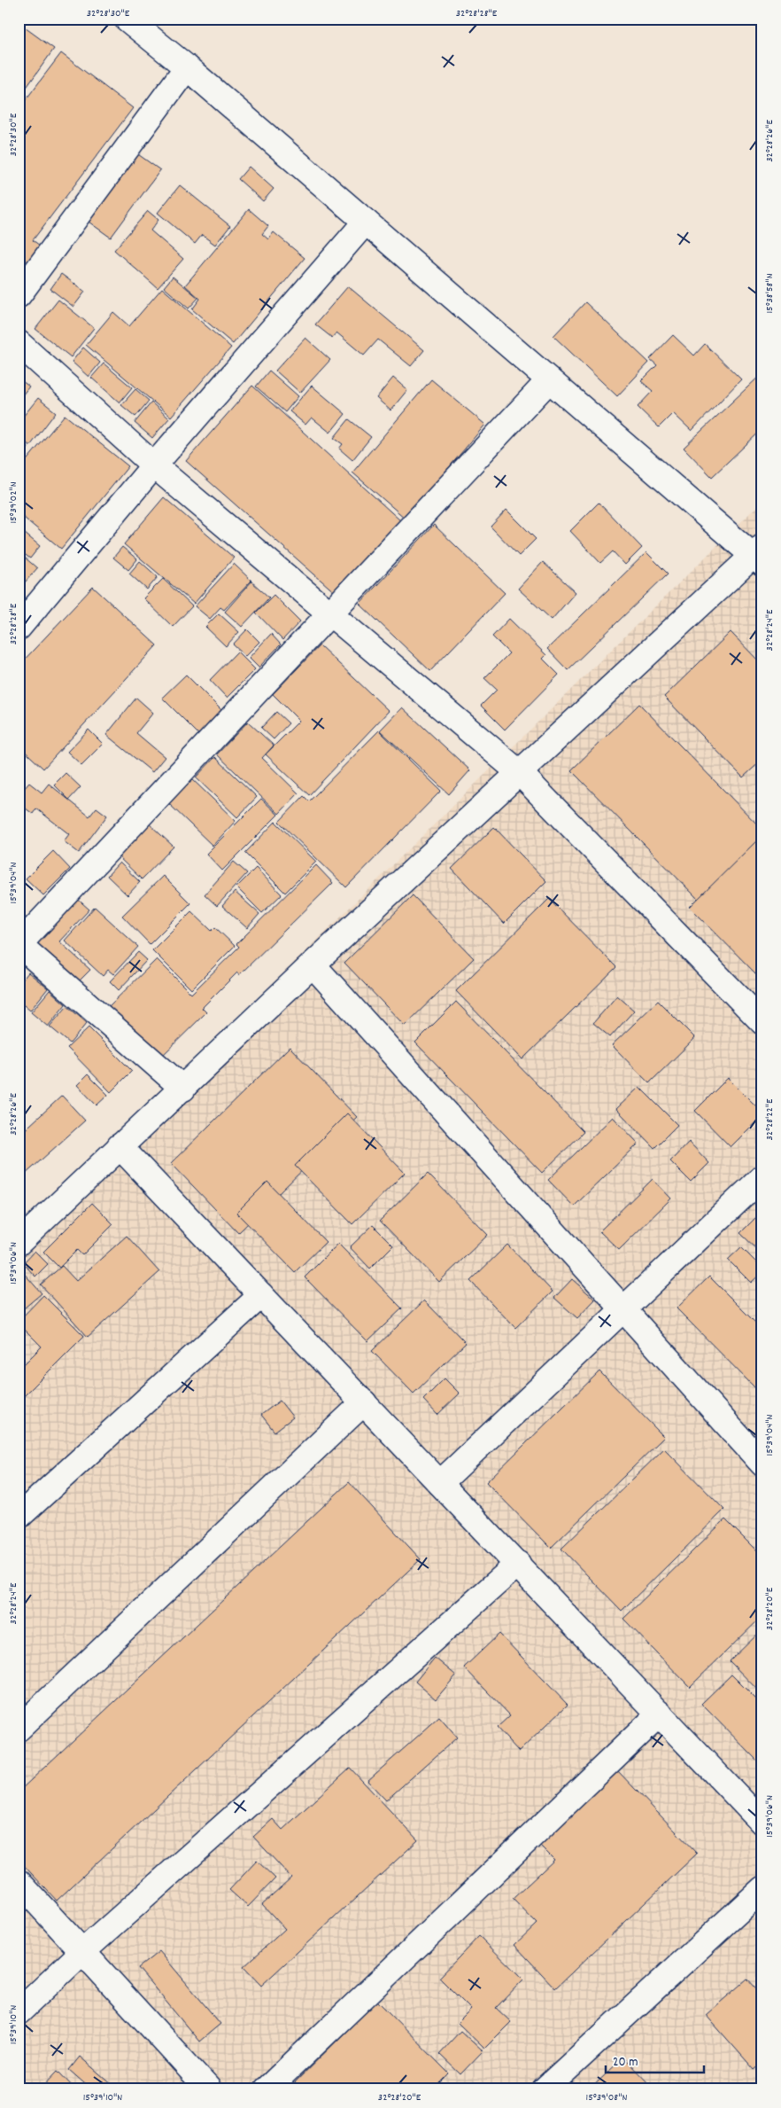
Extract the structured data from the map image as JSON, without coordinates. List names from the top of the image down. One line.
{"scale_bar":"20 m","coordinates":["32°28'30\"E","32°28'28\"E","32°28'26\"E","15°38'58\"N","15°39'02\"N","32°28'24\"E","15°39'04\"N","32°28'22\"E","15°39'06\"N","32°28'20\"E","15°39'10\"N","15°39'08\"N"]}
